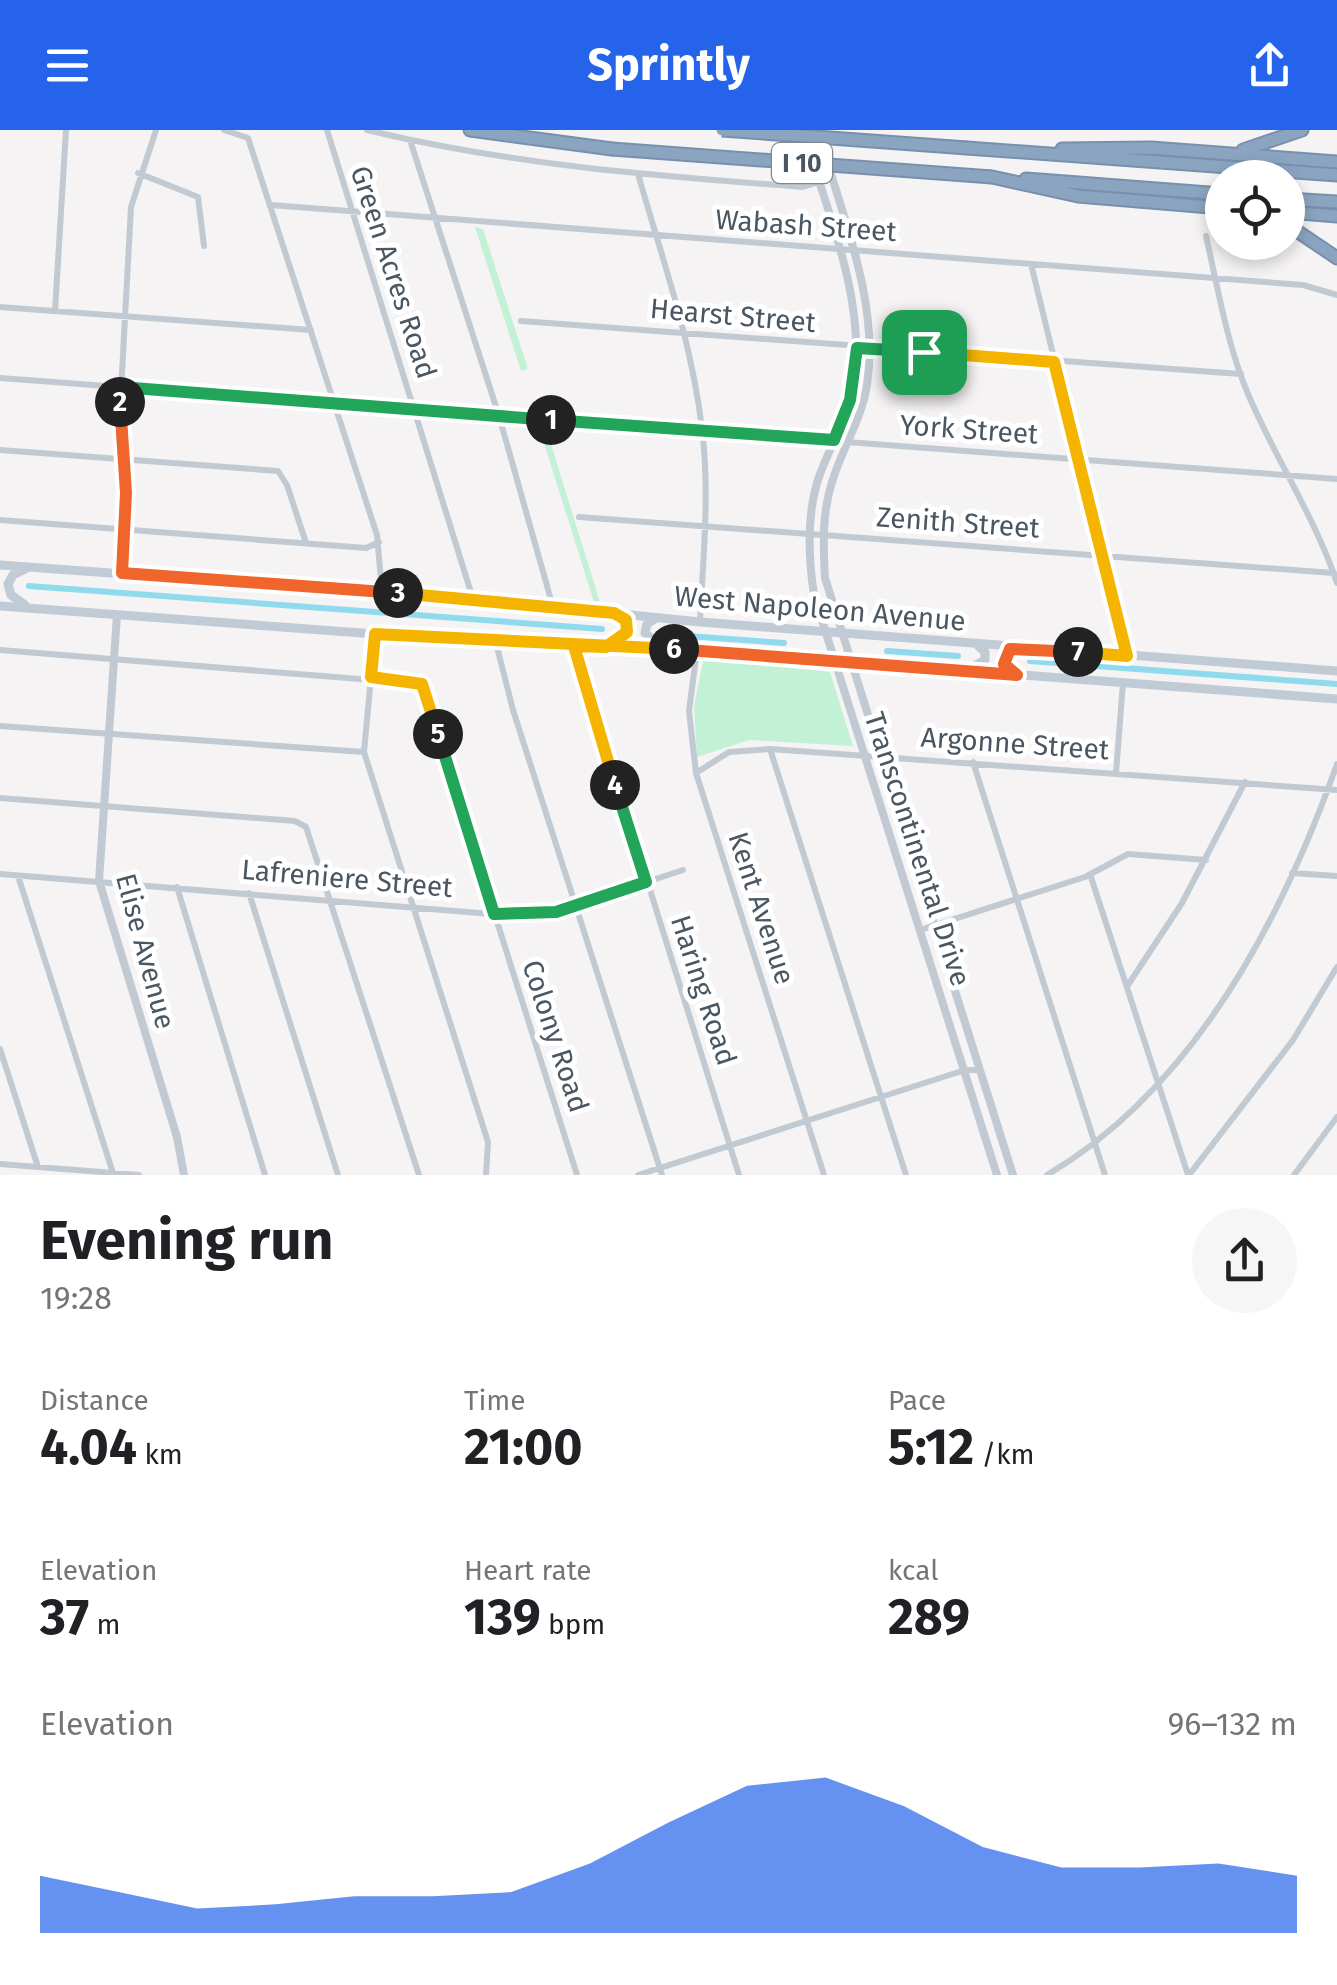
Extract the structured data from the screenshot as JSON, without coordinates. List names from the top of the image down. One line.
{"streets":{"highway":["I 10"],"main road":["West Napoleon Avenue"],"street":["Wabash Street","Green Acres Road","Hearst Street","York Street","Zenith Street","Argonne Street","Transcontinental Drive","Lafreniere Street","Kent Avenue","Elise Avenue","Haring Road","Colony Road"]},"crossings":[["Wabash Street","Green Acres Road"],["Wabash Street","Transcontinental Drive"],["Green Acres Road","York Street"],["Green Acres Road","West Napoleon Avenue"],["Hearst Street","Transcontinental Drive"],["York Street","Transcontinental Drive"],["Zenith Street","Transcontinental Drive"],["West Napoleon Avenue","Transcontinental Drive"],["West Napoleon Avenue","Kent Avenue"],["West Napoleon Avenue","Elise Avenue"],["West Napoleon Avenue","Haring Road"],["Argonne Street","Transcontinental Drive"],["Argonne Street","Kent Avenue"],["Lafreniere Street","Elise Avenue"],["Lafreniere Street","Haring Road"],["Lafreniere Street","Colony Road"]],"page":{"header":"Sprintly","pins":["2","1","3","6","7","5","4"],"heading":["Evening run","19:28"],"stats":[["Distance","4.04 km"],["Time","21:00"],["Pace","5:12 /km"],["Elevation","37 m"],["Heart rate","139 bpm"],["kcal","289"]],"chart":["Elevation","96–132 m"]}}
